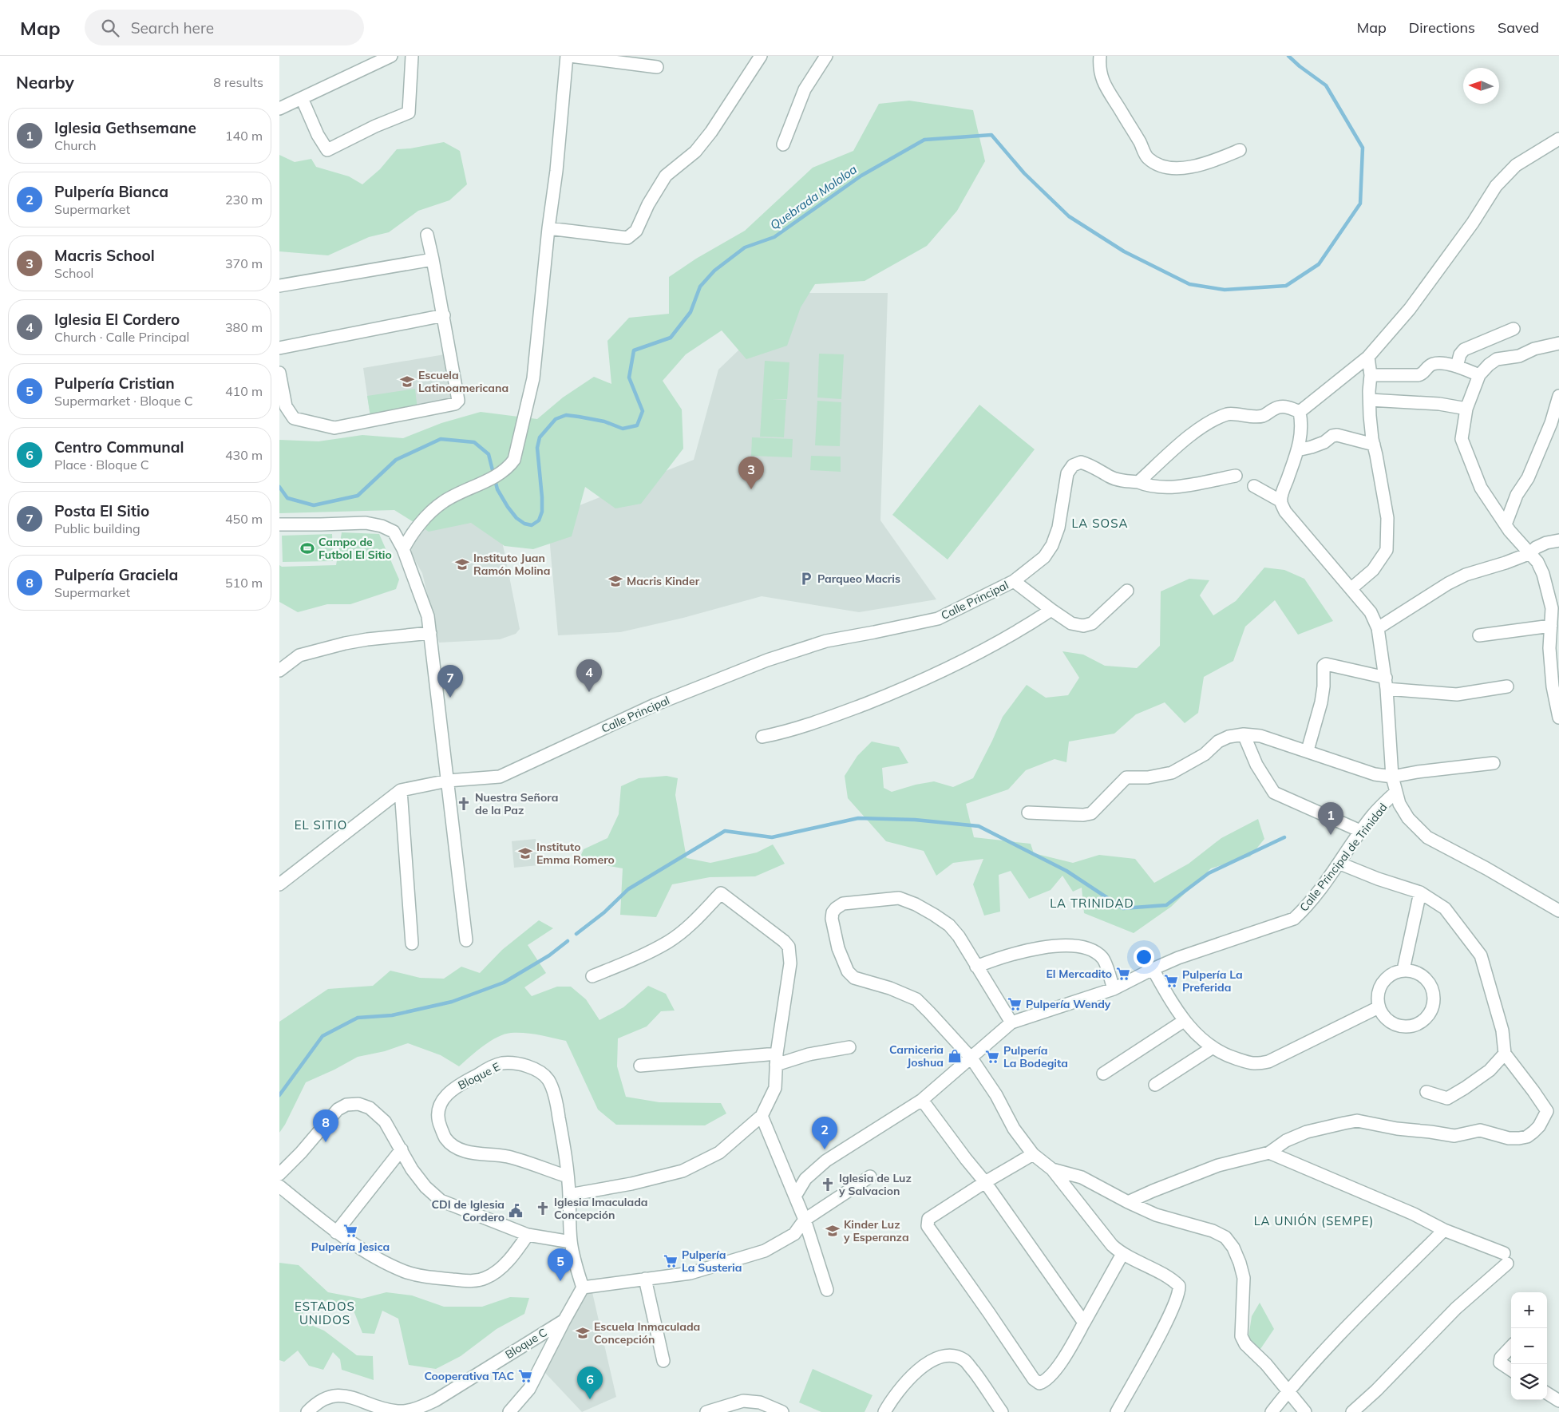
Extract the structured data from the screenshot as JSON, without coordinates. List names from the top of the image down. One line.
{"streets":{"street":["Calle Principal","Calle Principal de Trinidad","Bloque E","Bloque C"]},"crossings":[["Bloque E","Bloque C"]],"districts":["LA SOSA","EL SITIO","LA TRINIDAD","LA UNIÓN (SEMPE)","ESTADOS UNIDOS"],"water":["Quebrada Mololoa"],"places":{"school or university":["Escuela Latinoamericana","Instituto Juan Ramón Molina","Macris Kinder","Instituto Emma Romero","Kinder Luz y Esperanza","Escuela Inmaculada Concepción"],"sports":["Campo de Futbol El Sitio"],"parking":["Parqueo Macris"],"church":["Nuestra Señora de la Paz","Iglesia de Luz y Salvacion","Iglesia Imaculada Concepción"],"supermarket":["El Mercadito","Pulpería La Preferida","Pulpería Wendy","Pulpería La Bodegita","Pulpería Jesica","Pulpería La Susteria","Cooperativa TAC"],"shop":["Carniceria Joshua"],"public building":["CDI de Iglesia Cordero"]},"north":"left","page":{"header":"Map","search":"Search here","nav":["Map","Directions","Saved"],"heading":["Nearby","8 results"],"list":[{"mark":"1","name":"Iglesia Gethsemane","note":"Church","value":"140 m"},{"mark":"2","name":"Pulpería Bianca","note":"Supermarket","value":"230 m"},{"mark":"3","name":"Macris School","note":"School","value":"370 m"},{"mark":"4","name":"Iglesia El Cordero","note":"Church · Calle Principal","value":"380 m"},{"mark":"5","name":"Pulpería Cristian","note":"Supermarket · Bloque C","value":"410 m"},{"mark":"6","name":"Centro Communal","note":"Place · Bloque C","value":"430 m"},{"mark":"7","name":"Posta El Sitio","note":"Public building","value":"450 m"},{"mark":"8","name":"Pulpería Graciela","note":"Supermarket","value":"510 m"}],"pins":["3","4","7","1","8","2","5","6"],"map_buttons":["+","−"]}}
